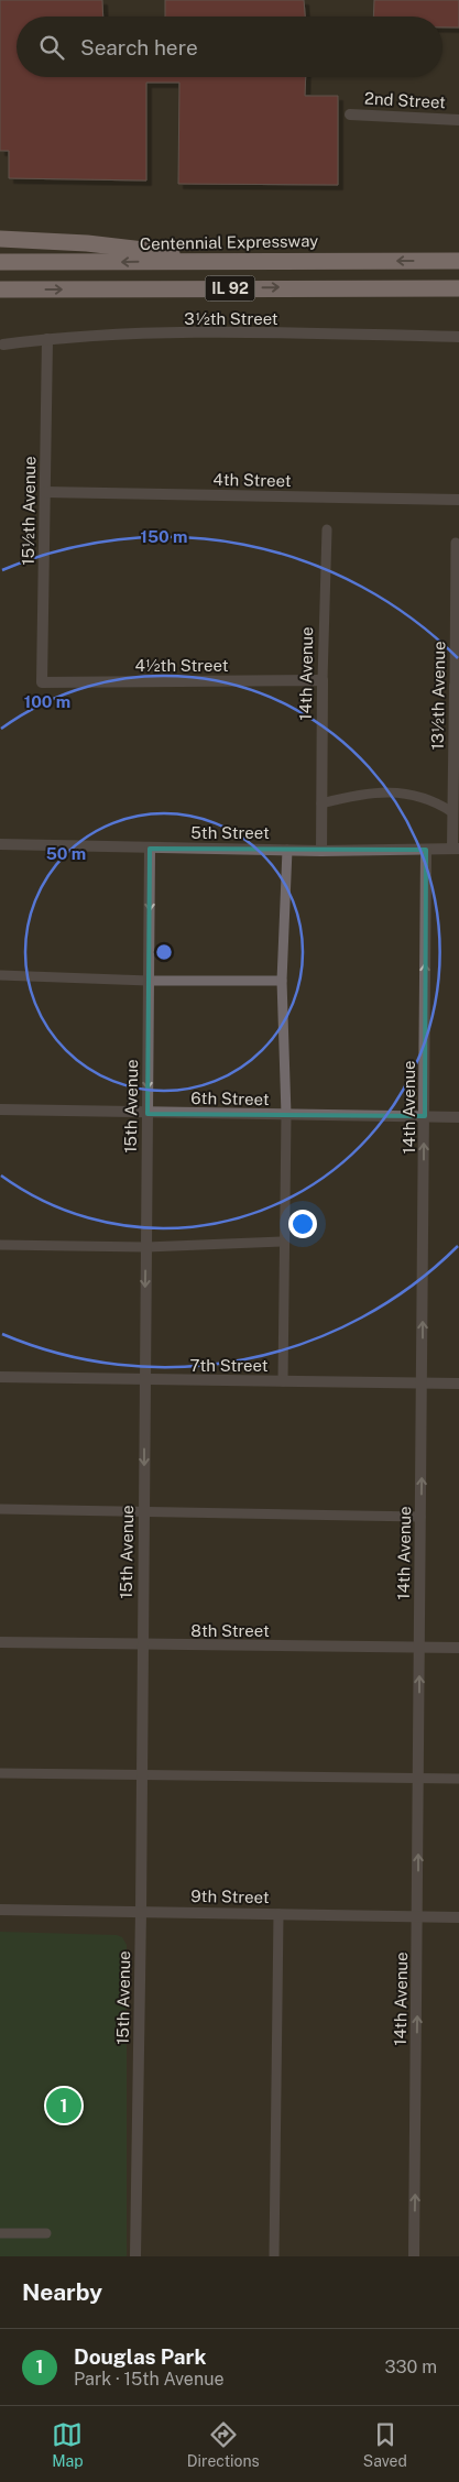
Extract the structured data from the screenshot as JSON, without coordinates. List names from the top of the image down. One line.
{"streets":{"highway":["Centennial Expressway","IL 92"],"street":["2nd Street","3½th Street","4th Street","15½th Avenue","4½th Street","14th Avenue","13½th Avenue","5th Street","6th Street","15th Avenue","7th Street","8th Street","9th Street"]},"crossings":[["3½th Street","15½th Avenue"],["4th Street","15½th Avenue"],["15½th Avenue","4½th Street"],["4½th Street","14th Avenue"],["14th Avenue","5th Street"],["14th Avenue","6th Street"],["14th Avenue","7th Street"],["14th Avenue","8th Street"],["14th Avenue","9th Street"],["13½th Avenue","5th Street"],["5th Street","15th Avenue"],["6th Street","15th Avenue"],["15th Avenue","7th Street"],["15th Avenue","8th Street"],["15th Avenue","9th Street"]],"one_way":["14th Avenue","15th Avenue"],"page":{"search":"Search here","pins":"1","heading":"Nearby","list":[{"mark":"1","name":"Douglas Park","note":"Park · 15th Avenue","value":"330 m"}],"nav":["Map","Directions","Saved"]},"rings":["150 m","100 m","50 m"]}
